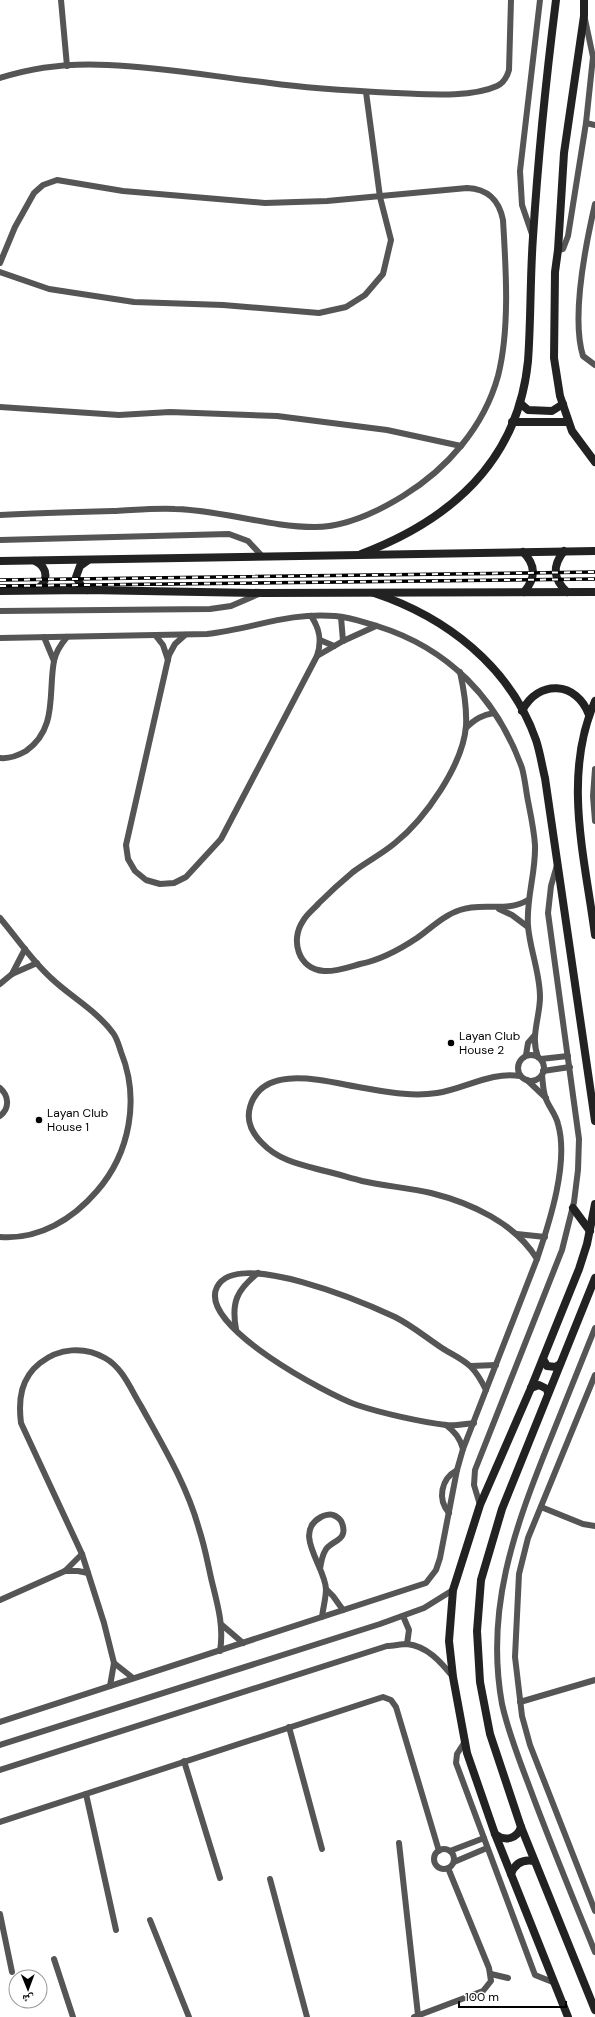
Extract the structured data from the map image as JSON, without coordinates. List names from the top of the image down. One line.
{"places":["Layan Club House 2","Layan Club House 1"],"scale_bar":"100 m","north":"bottom"}
